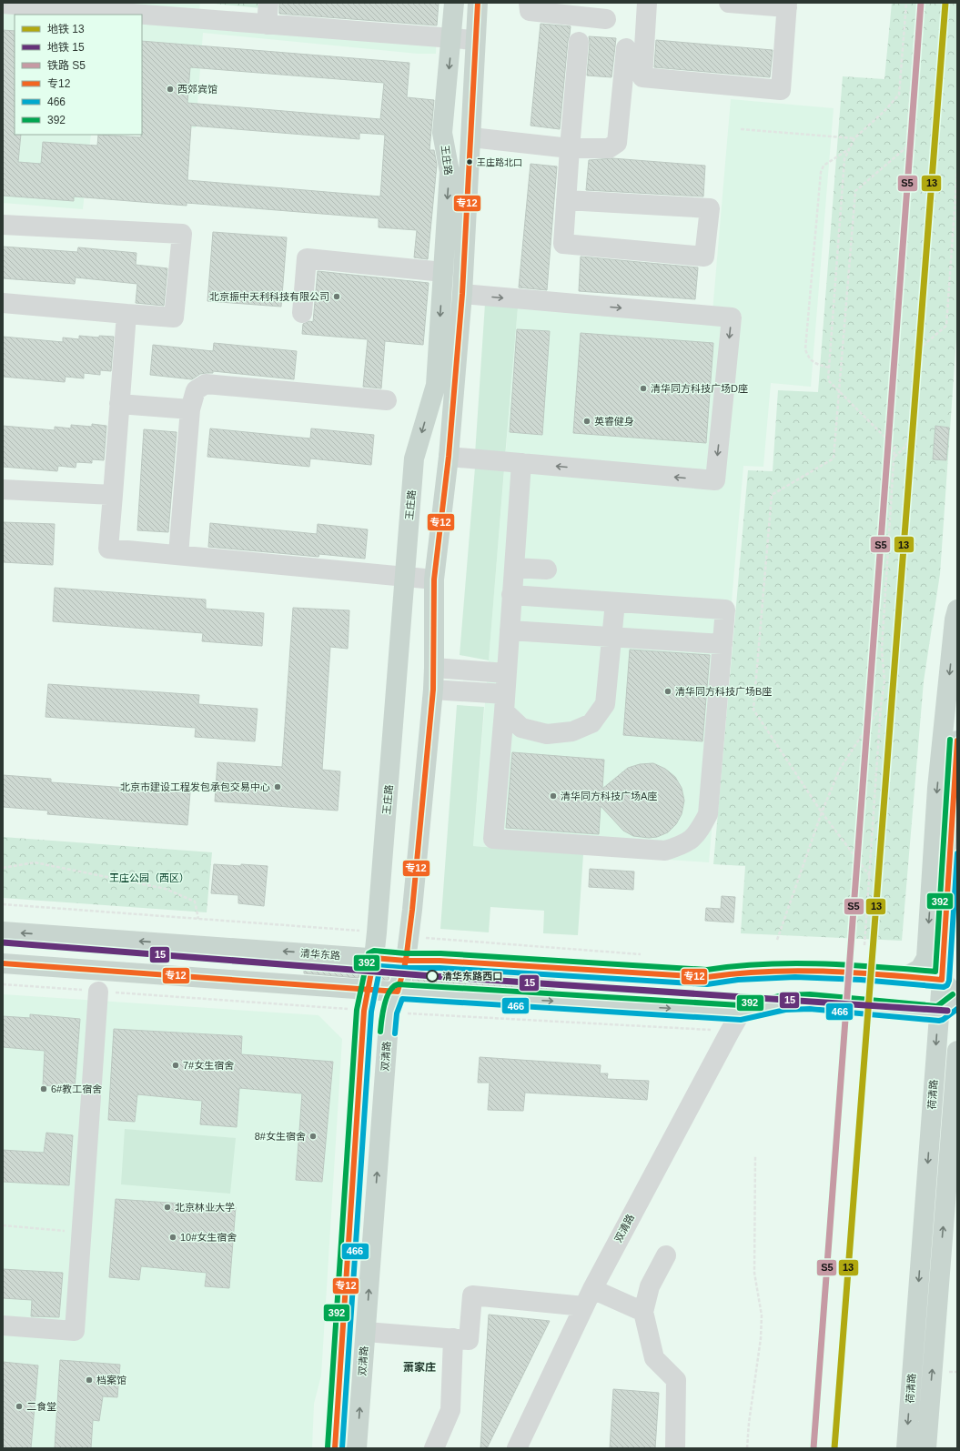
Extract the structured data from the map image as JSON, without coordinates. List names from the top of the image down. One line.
{"streets":{"main road":["王庄路","清华东路","双清路","荷清路"]},"crossings":[["王庄路","清华东路"],["王庄路","双清路"],["清华东路","荷清路"]],"districts":["萧家庄"],"parks":["王庄公园（西区）"],"places":["西郊宾馆","王庄路北口","北京振中天利科技有限公司","清华同方科技广场D座","英睿健身","清华同方科技广场B座","北京市建设工程发包承包交易中心","清华同方科技广场A座","清华东路西口","7#女生宿舍","6#教工宿舍","8#女生宿舍","北京林业大学","10#女生宿舍","档案馆","二食堂"],"lines":["metro line 13","rail line S5","transit line 专12","transit line 392","transit line 466","metro line 15"],"legend":["地铁 13","地铁 15","铁路 S5","专12","466","392"]}
